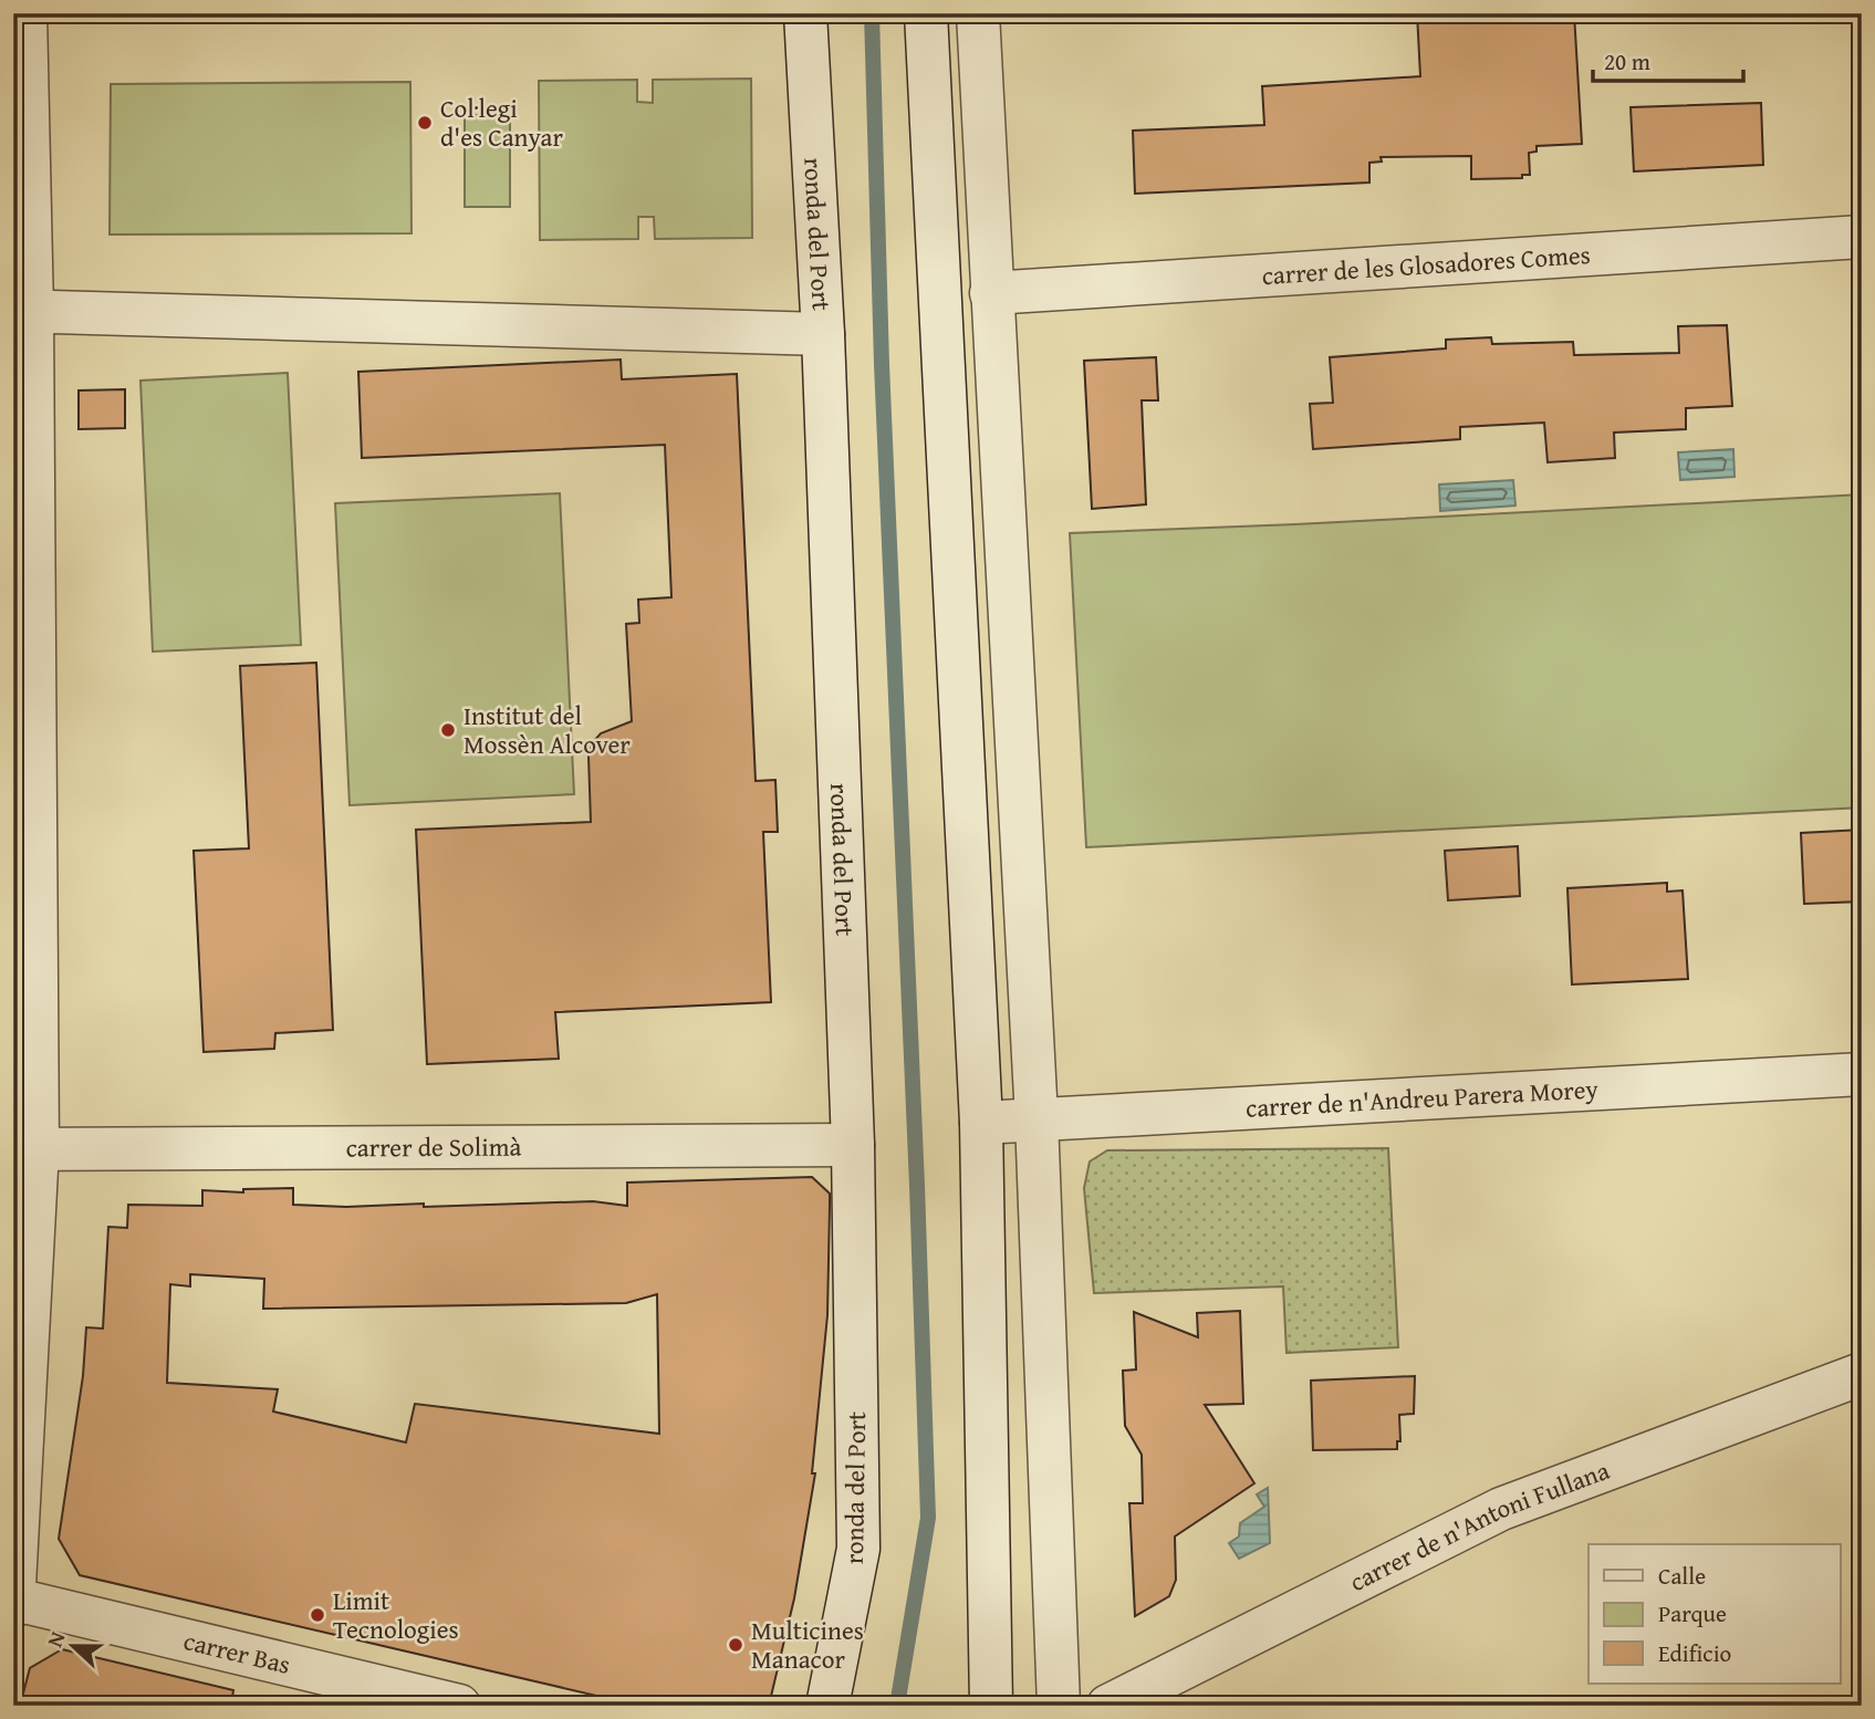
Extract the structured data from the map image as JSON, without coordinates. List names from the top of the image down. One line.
{"streets":{"street":["ronda del Port","carrer de les Glosadores Comes","carrer de n'Andreu Parera Morey","carrer de Solimà","carrer de n'Antoni Fullana","carrer Bas"]},"crossings":[["ronda del Port","carrer de Solimà"]],"places":["Col·legi d'es Canyar","Institut del Mossèn Alcover","Limit Tecnologies","Multicines Manacor"],"legend":["Calle","Parque","Edificio"],"scale_bar":"20 m","north":"left"}
